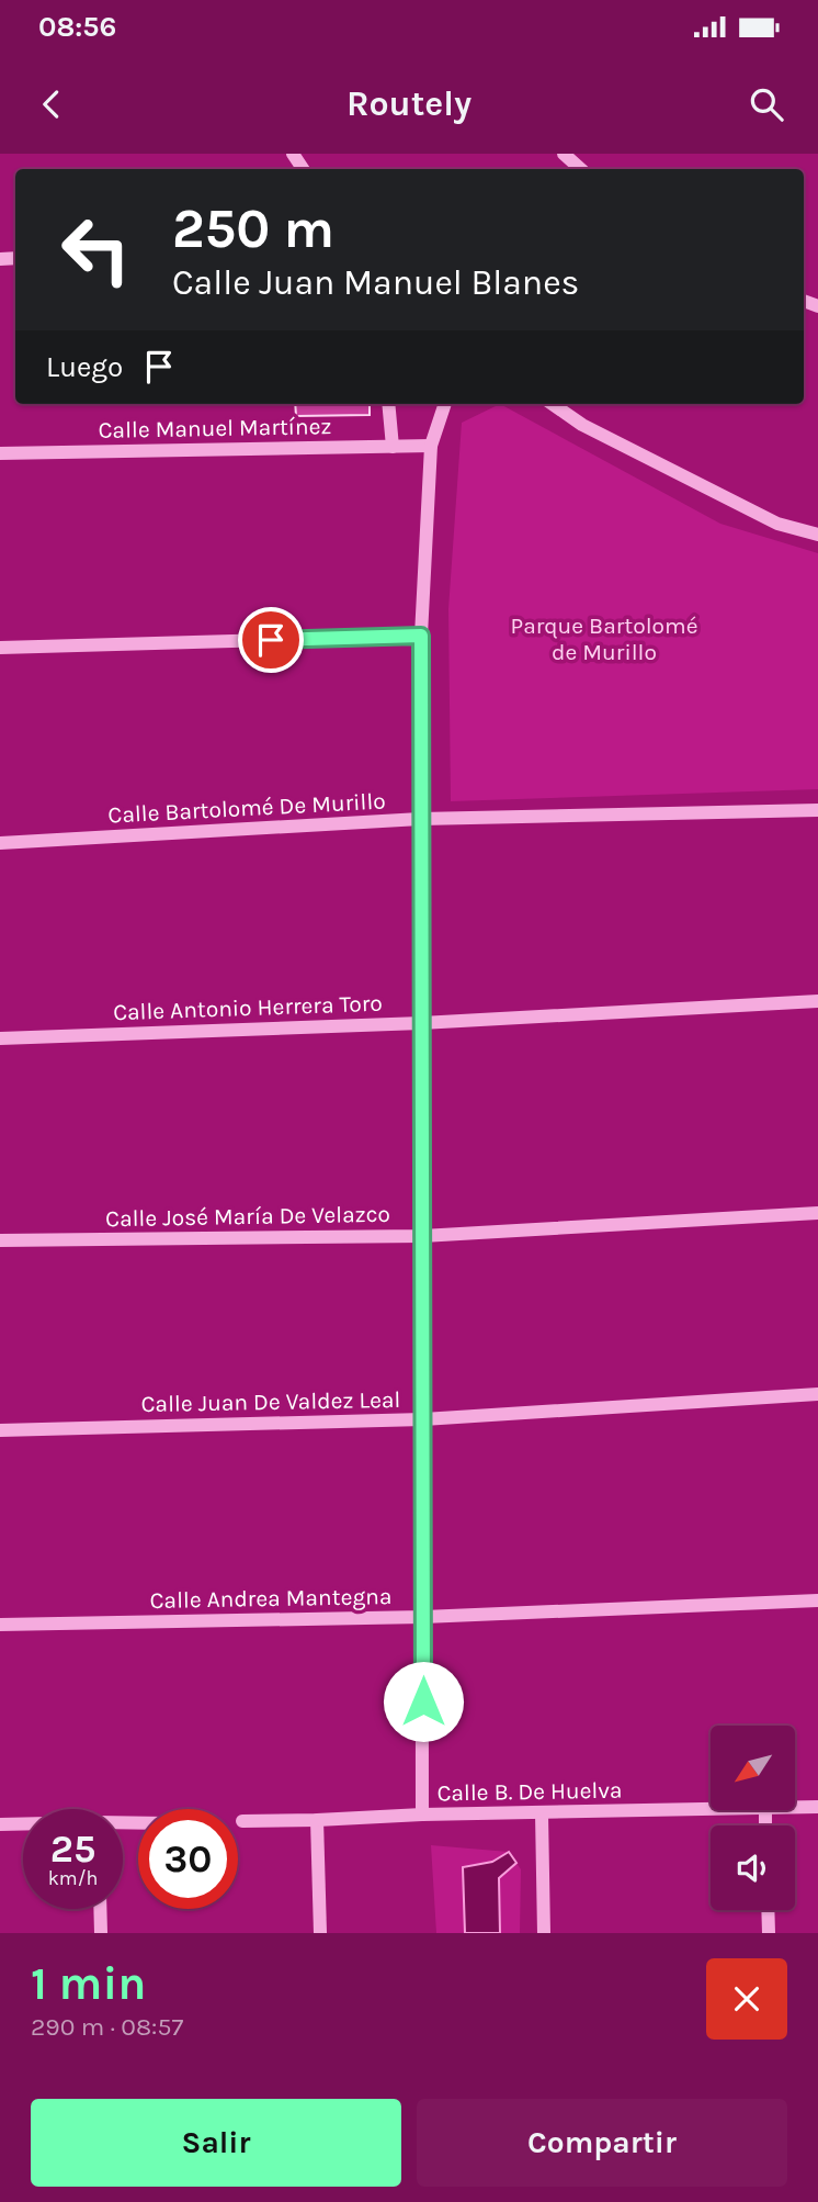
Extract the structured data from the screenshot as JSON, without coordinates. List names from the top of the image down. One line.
{"streets":{"street":["Calle Manuel Martínez","Calle Bartolomé De Murillo","Calle Antonio Herrera Toro","Calle José María De Velazco","Calle Juan De Valdez Leal","Calle Andrea Mantegna","Calle B. De Huelva"]},"parks":["Parque Bartolomé de Murillo"],"north":"bottom left","page":{"status":"08:56","header":"Routely","turn":["250 m","Calle Juan Manuel Blanes"],"then":"Luego","speed":"25 km/h","limit":"30","heading":["1 min","290 m · 08:57"],"buttons":["Salir","Compartir"]}}
